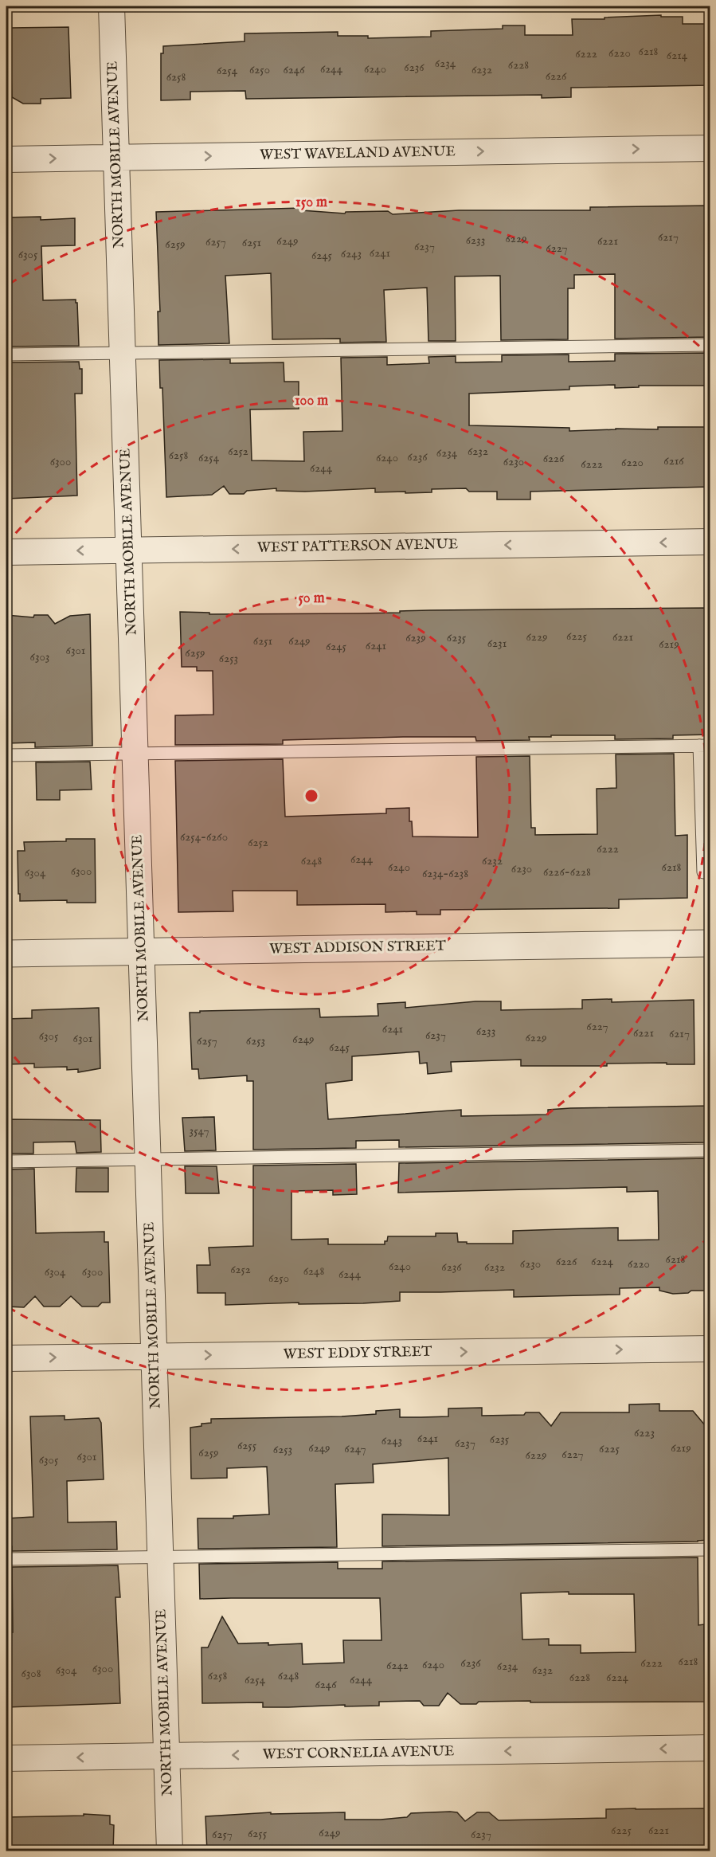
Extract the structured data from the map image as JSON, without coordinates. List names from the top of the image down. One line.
{"streets":{"street":["WEST WAVELAND AVENUE","NORTH MOBILE AVENUE","WEST PATTERSON AVENUE","WEST ADDISON STREET","WEST EDDY STREET","WEST CORNELIA AVENUE"]},"crossings":[["WEST WAVELAND AVENUE","NORTH MOBILE AVENUE"],["NORTH MOBILE AVENUE","WEST PATTERSON AVENUE"],["NORTH MOBILE AVENUE","WEST ADDISON STREET"],["NORTH MOBILE AVENUE","WEST EDDY STREET"],["NORTH MOBILE AVENUE","WEST CORNELIA AVENUE"]],"one_way":["WEST WAVELAND AVENUE","WEST PATTERSON AVENUE","WEST EDDY STREET","WEST CORNELIA AVENUE"],"house_numbers":["6218","6220","6222","6214","6234","6228","6236","6244","6240","6250","6246","6232","6254","6226","6258","6217","6229","6233","6249","6221","6257","6251","6259","6237","6227","6241","6243","6305","6245","6252","6232","6234","6258","6236","6254","6240","6226","6216","6300","6230","6220","6222","6244","6225","6229","6221","6239","6235","6251","6249","6231","6219","6241","6245","6301","6259","6303","6253","6254-6260","6252","6222","6244","6248","6232","6240","6218","6230","6300","6226-6228","6304","6234-6238","6227","6241","6233","6221","6217","6237","6305","6229","6301","6249","6257","6253","6245","3547","6218","6226","6224","6230","6220","6240","6236","6232","6252","6248","6304","6300","6244","6250","6223","6241","6235","6243","6237","6255","6249","6219","6247","6225","6253","6259","6227","6229","6301","6305","6218","6236","6222","6240","6242","6234","6300","6304","6232","6308","6258","6248","6228","6224","6254","6244","6246","6225","6221","6249","6255","6257","6237"],"rings":["150 m","100 m","50 m"]}
